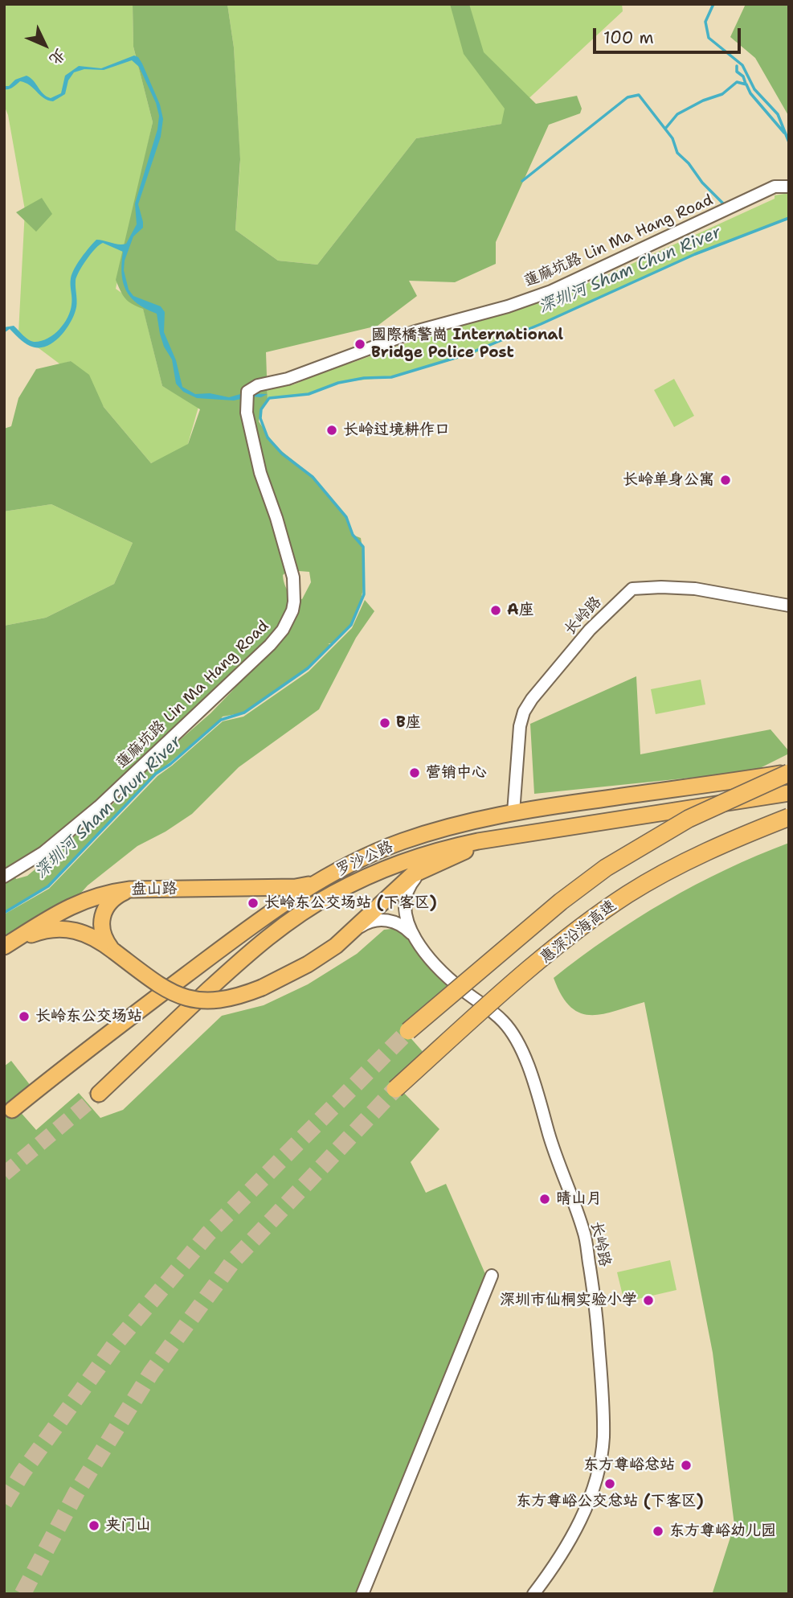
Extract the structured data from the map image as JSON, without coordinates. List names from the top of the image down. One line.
{"streets":{"highway":["惠深沿海高速"],"main road":["罗沙公路","盘山路"],"street":["蓮麻坑路 Lin Ma Hang Road","长岭路"]},"crossings":[["长岭路","罗沙公路"],["长岭路","盘山路"],["罗沙公路","盘山路"]],"water":["深圳河 Sham Chun River"],"places":["國際橋警崗 International Bridge Police Post","长岭过境耕作口","长岭单身公寓","A座","B座","营销中心","长岭东公交场站 (下客区)","长岭东公交场站","晴山月","深圳市仙桐实验小学","东方尊峪总站","东方尊峪公交总站 (下客区)","夹门山","东方尊峪幼儿园"],"scale_bar":"100 m","north":"bottom right"}
